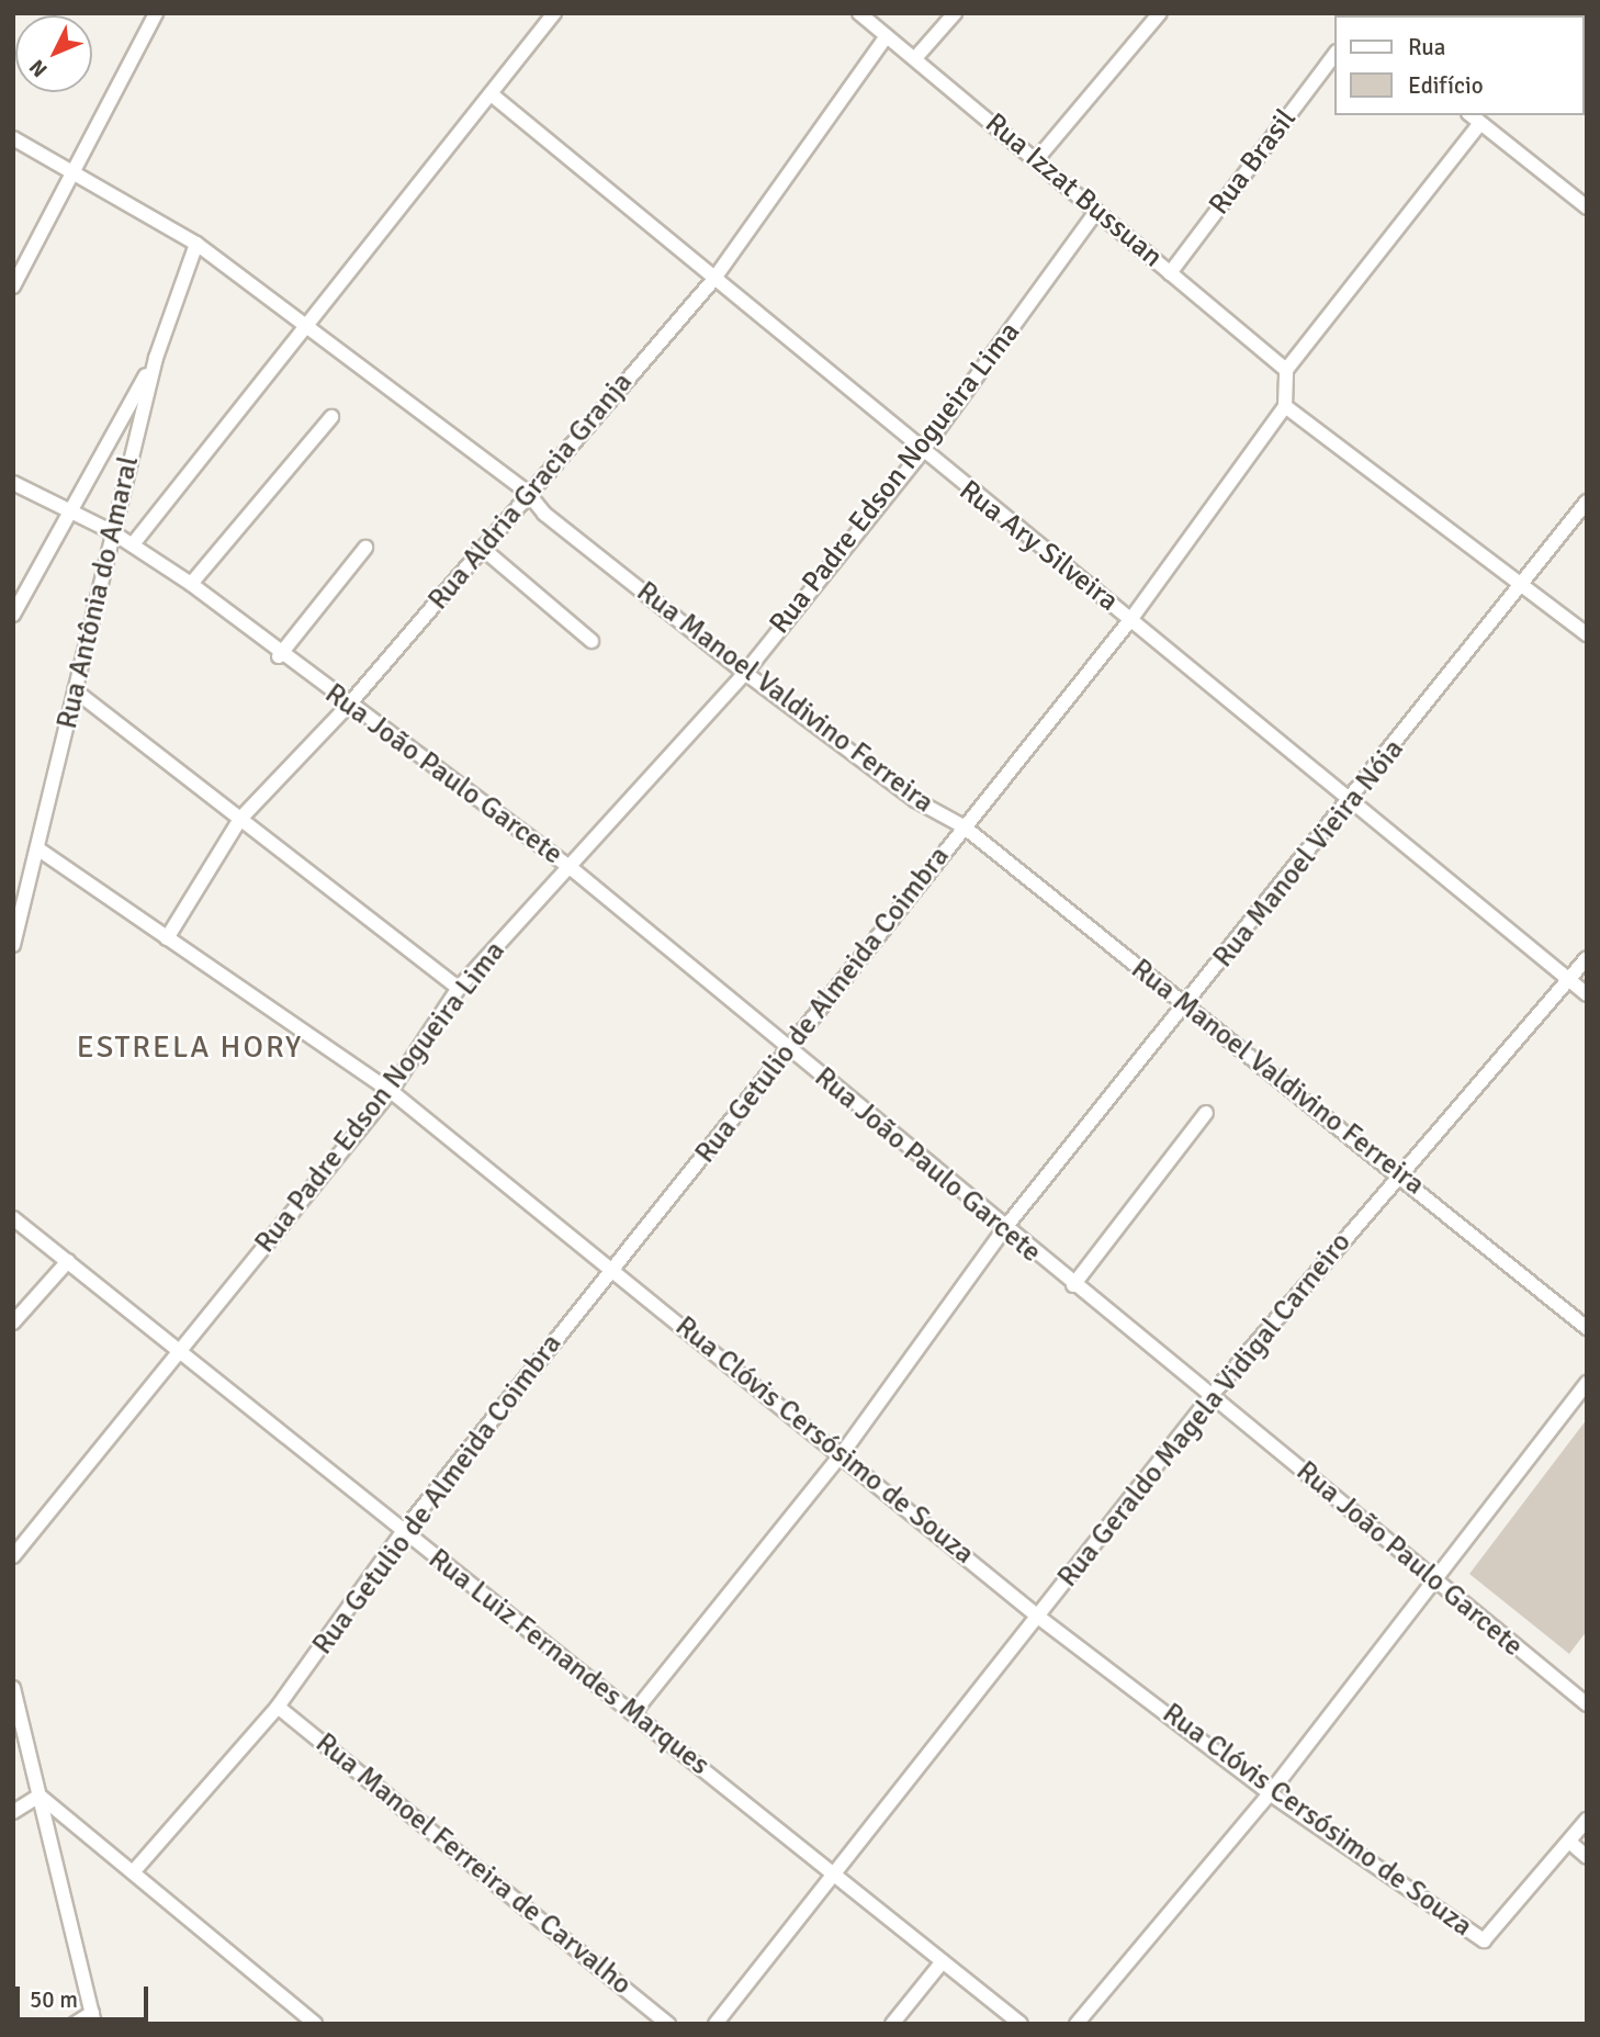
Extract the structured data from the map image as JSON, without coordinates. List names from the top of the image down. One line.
{"streets":{"street":["Rua Brasil","Rua Izzat Bussuan","Rua Padre Edson Nogueira Lima","Rua Aldria Gracia Granja","Rua Ary Silveira","Rua Antônia do Amaral","Rua Manoel Valdivino Ferreira","Rua João Paulo Garcete","Rua Manoel Vieira Nóia","Rua Getulio de Almeida Coimbra","Rua Geraldo Magela Vidigal Carneiro","Rua Clóvis Cersósimo de Souza","Rua Luiz Fernandes Marques","Rua Manoel Ferreira de Carvalho"]},"crossings":[["Rua Brasil","Rua Izzat Bussuan"],["Rua Izzat Bussuan","Rua Padre Edson Nogueira Lima"],["Rua Izzat Bussuan","Rua Aldria Gracia Granja"],["Rua Padre Edson Nogueira Lima","Rua Ary Silveira"],["Rua Padre Edson Nogueira Lima","Rua Manoel Valdivino Ferreira"],["Rua Padre Edson Nogueira Lima","Rua João Paulo Garcete"],["Rua Padre Edson Nogueira Lima","Rua Clóvis Cersósimo de Souza"],["Rua Padre Edson Nogueira Lima","Rua Luiz Fernandes Marques"],["Rua Aldria Gracia Granja","Rua Ary Silveira"],["Rua Aldria Gracia Granja","Rua Manoel Valdivino Ferreira"],["Rua Aldria Gracia Granja","Rua João Paulo Garcete"],["Rua Aldria Gracia Granja","Rua Clóvis Cersósimo de Souza"],["Rua Ary Silveira","Rua Manoel Vieira Nóia"],["Rua Ary Silveira","Rua Getulio de Almeida Coimbra"],["Rua Ary Silveira","Rua Geraldo Magela Vidigal Carneiro"],["Rua Antônia do Amaral","Rua Manoel Valdivino Ferreira"],["Rua Antônia do Amaral","Rua João Paulo Garcete"],["Rua Antônia do Amaral","Rua Clóvis Cersósimo de Souza"],["Rua Manoel Valdivino Ferreira","Rua Manoel Vieira Nóia"],["Rua Manoel Valdivino Ferreira","Rua Getulio de Almeida Coimbra"],["Rua Manoel Valdivino Ferreira","Rua Geraldo Magela Vidigal Carneiro"],["Rua João Paulo Garcete","Rua Manoel Vieira Nóia"],["Rua João Paulo Garcete","Rua Getulio de Almeida Coimbra"],["Rua João Paulo Garcete","Rua Geraldo Magela Vidigal Carneiro"],["Rua Manoel Vieira Nóia","Rua Clóvis Cersósimo de Souza"],["Rua Manoel Vieira Nóia","Rua Luiz Fernandes Marques"],["Rua Getulio de Almeida Coimbra","Rua Clóvis Cersósimo de Souza"],["Rua Getulio de Almeida Coimbra","Rua Luiz Fernandes Marques"],["Rua Getulio de Almeida Coimbra","Rua Manoel Ferreira de Carvalho"],["Rua Geraldo Magela Vidigal Carneiro","Rua Clóvis Cersósimo de Souza"],["Rua Geraldo Magela Vidigal Carneiro","Rua Luiz Fernandes Marques"]],"districts":["ESTRELA HORY"],"legend":["Rua","Edifício"],"scale_bar":"50 m","north":"bottom left"}
